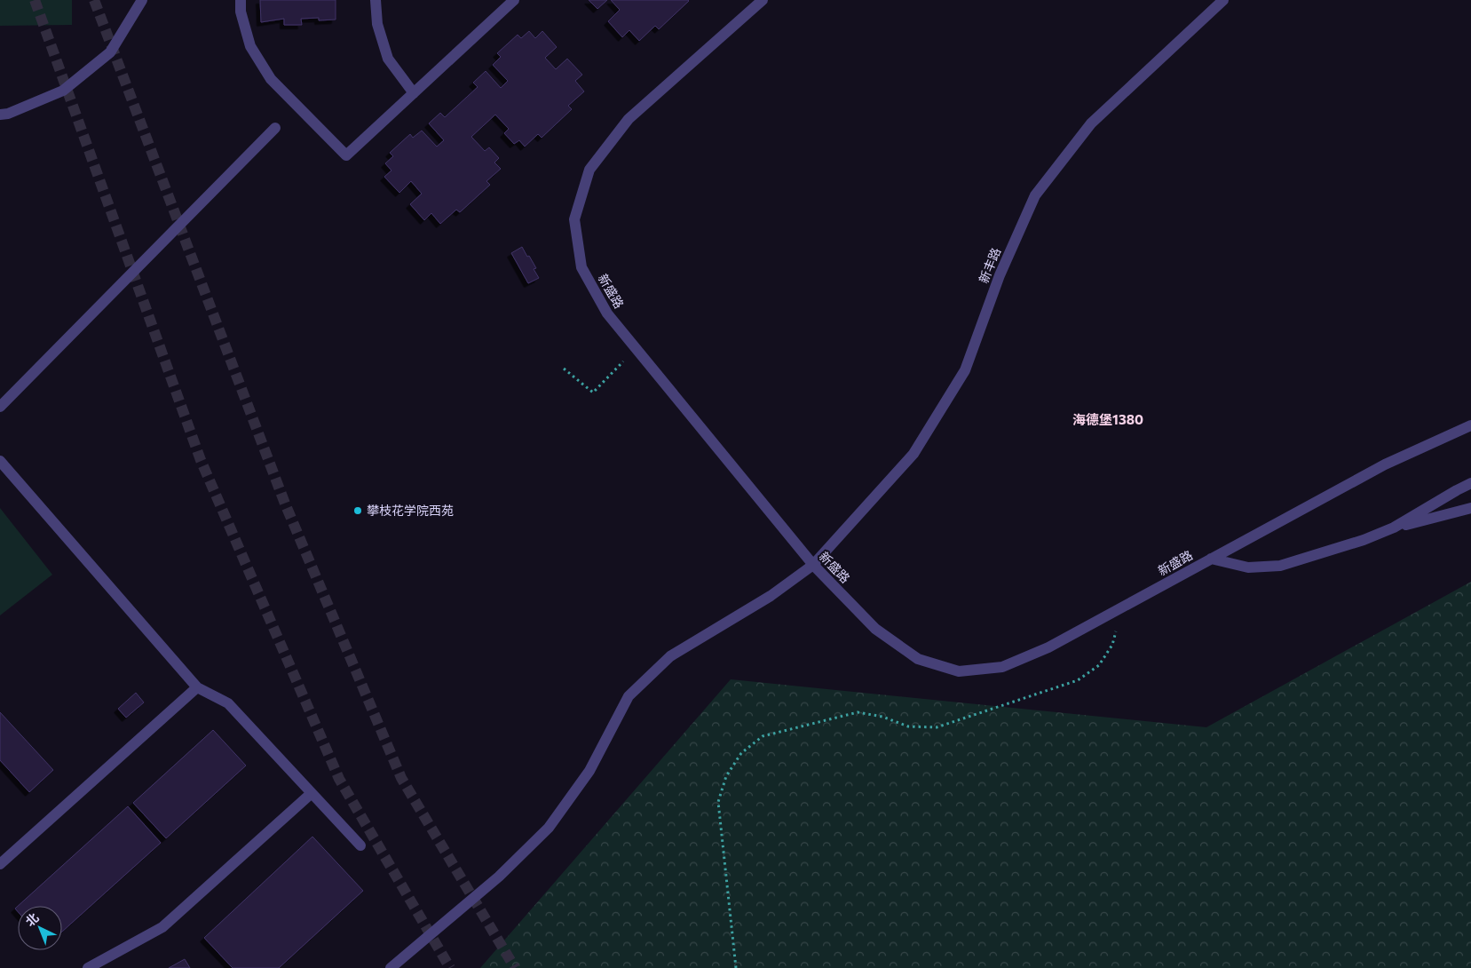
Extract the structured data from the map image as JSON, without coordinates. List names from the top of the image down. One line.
{"streets":{"street":["新丰路","新盛路"]},"crossings":[["新丰路","新盛路"]],"districts":["海德堡1380"],"places":["攀枝花学院西苑"],"north":"top left"}
